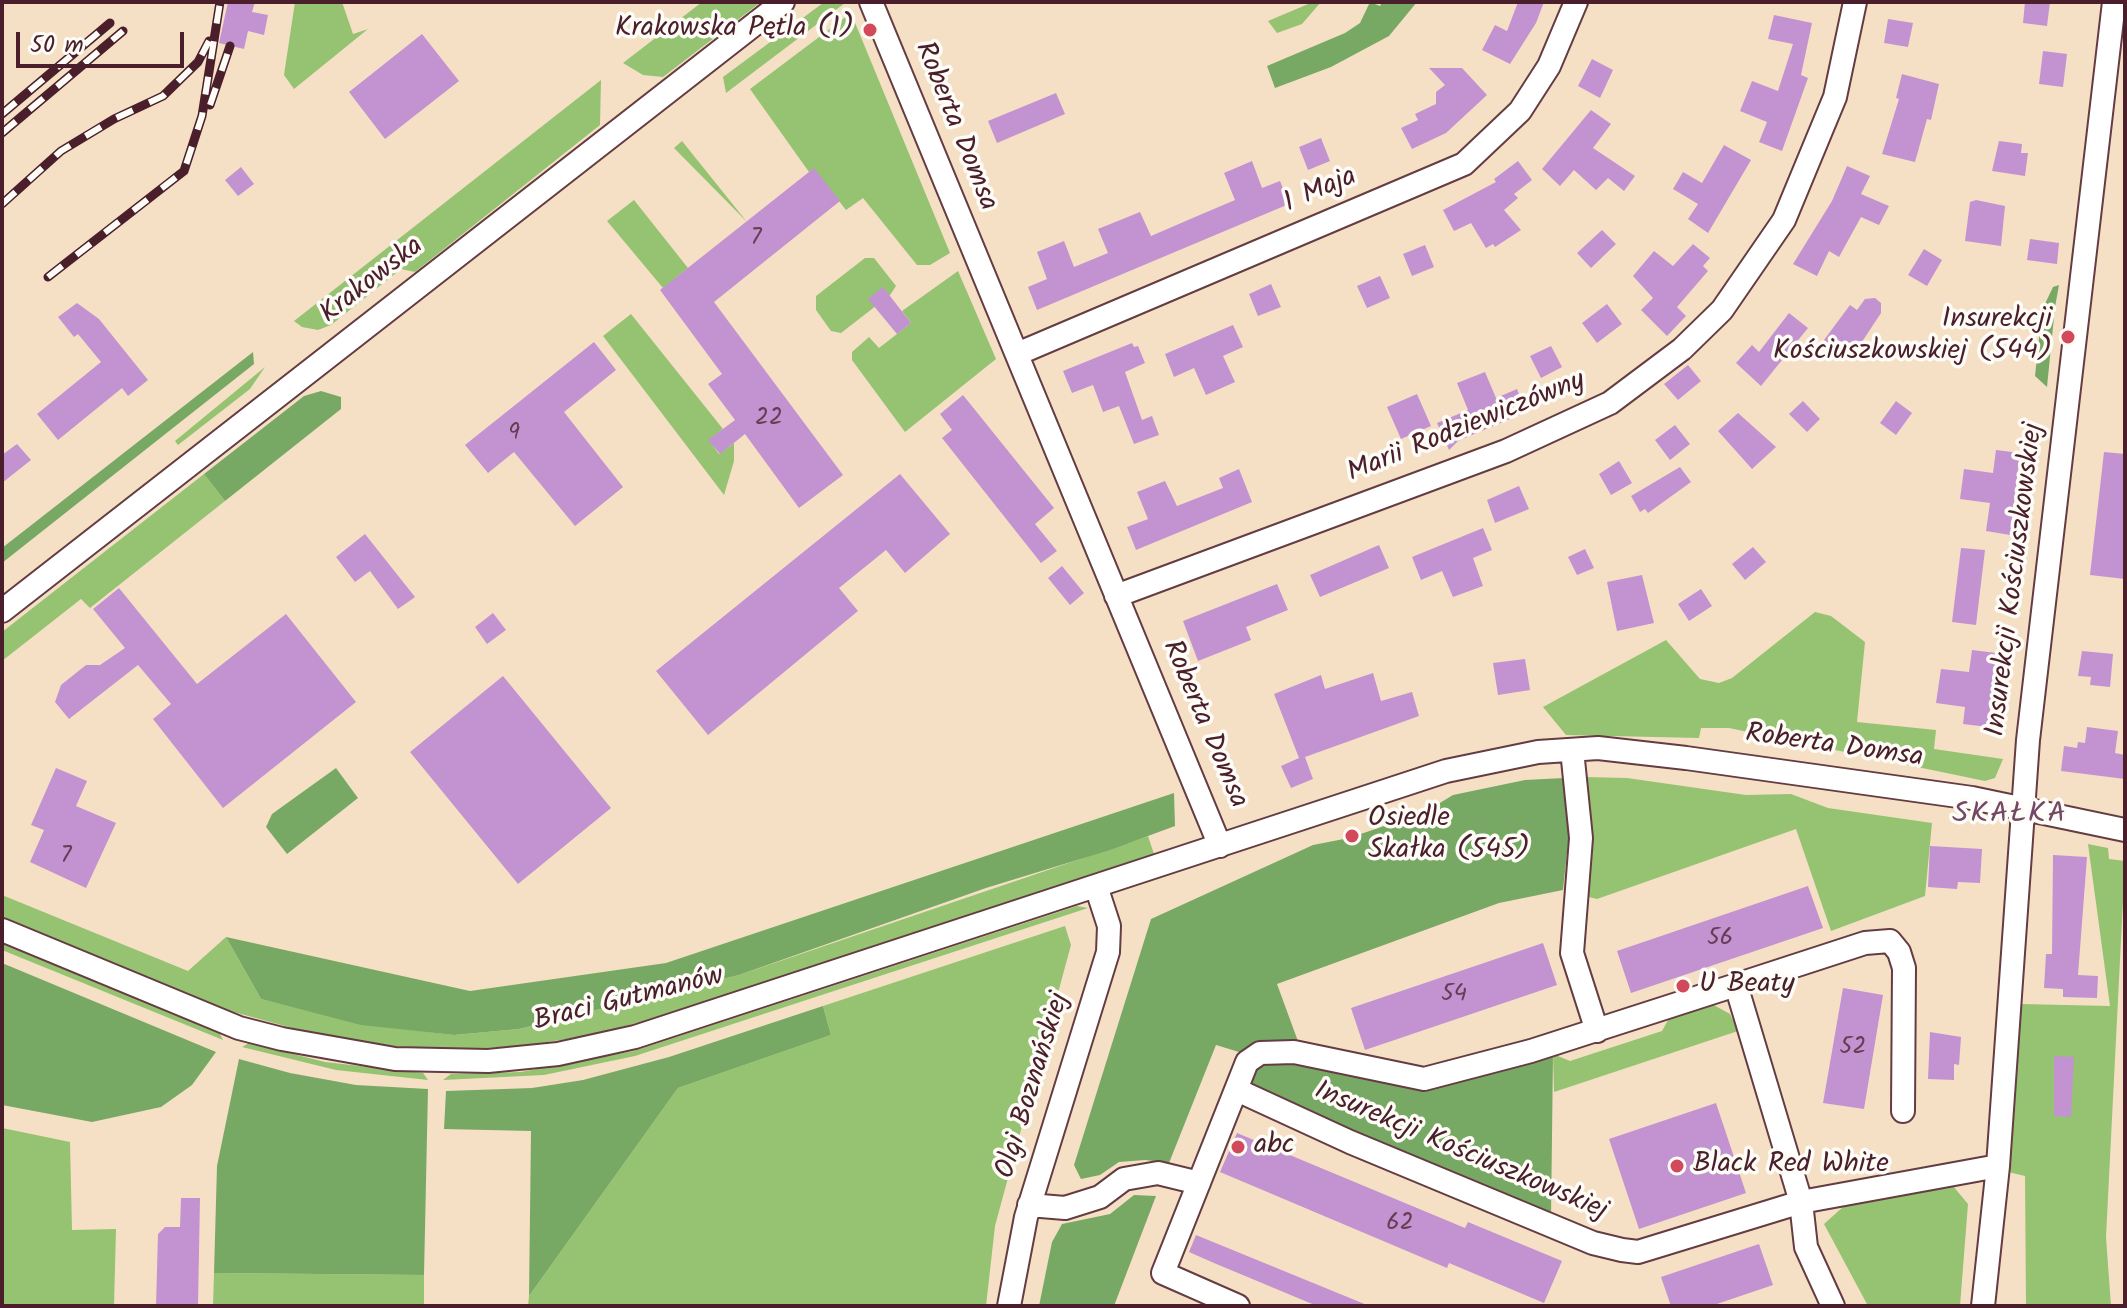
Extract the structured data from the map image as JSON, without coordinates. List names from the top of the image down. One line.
{"streets":{"street":["Roberta Domsa","1 Maja","Krakowska","Marii Rodziewiczówny","Insurekcji Kościuszkowskiej","Braci Gutmanów","Olgi Boznańskiej"]},"crossings":[["Roberta Domsa","1 Maja"],["Roberta Domsa","Marii Rodziewiczówny"],["Roberta Domsa","Insurekcji Kościuszkowskiej"],["Roberta Domsa","Braci Gutmanów"],["Braci Gutmanów","Olgi Boznańskiej"]],"districts":["SKAŁKA"],"places":["Krakowska Pętla (1)","Insurekcji Kościuszkowskiej (544)","Osiedle Skałka (545)","U Beaty","abc","Black Red White"],"house_numbers":["7","22","9","7","56","54","52","62"],"scale_bar":"50 m"}
